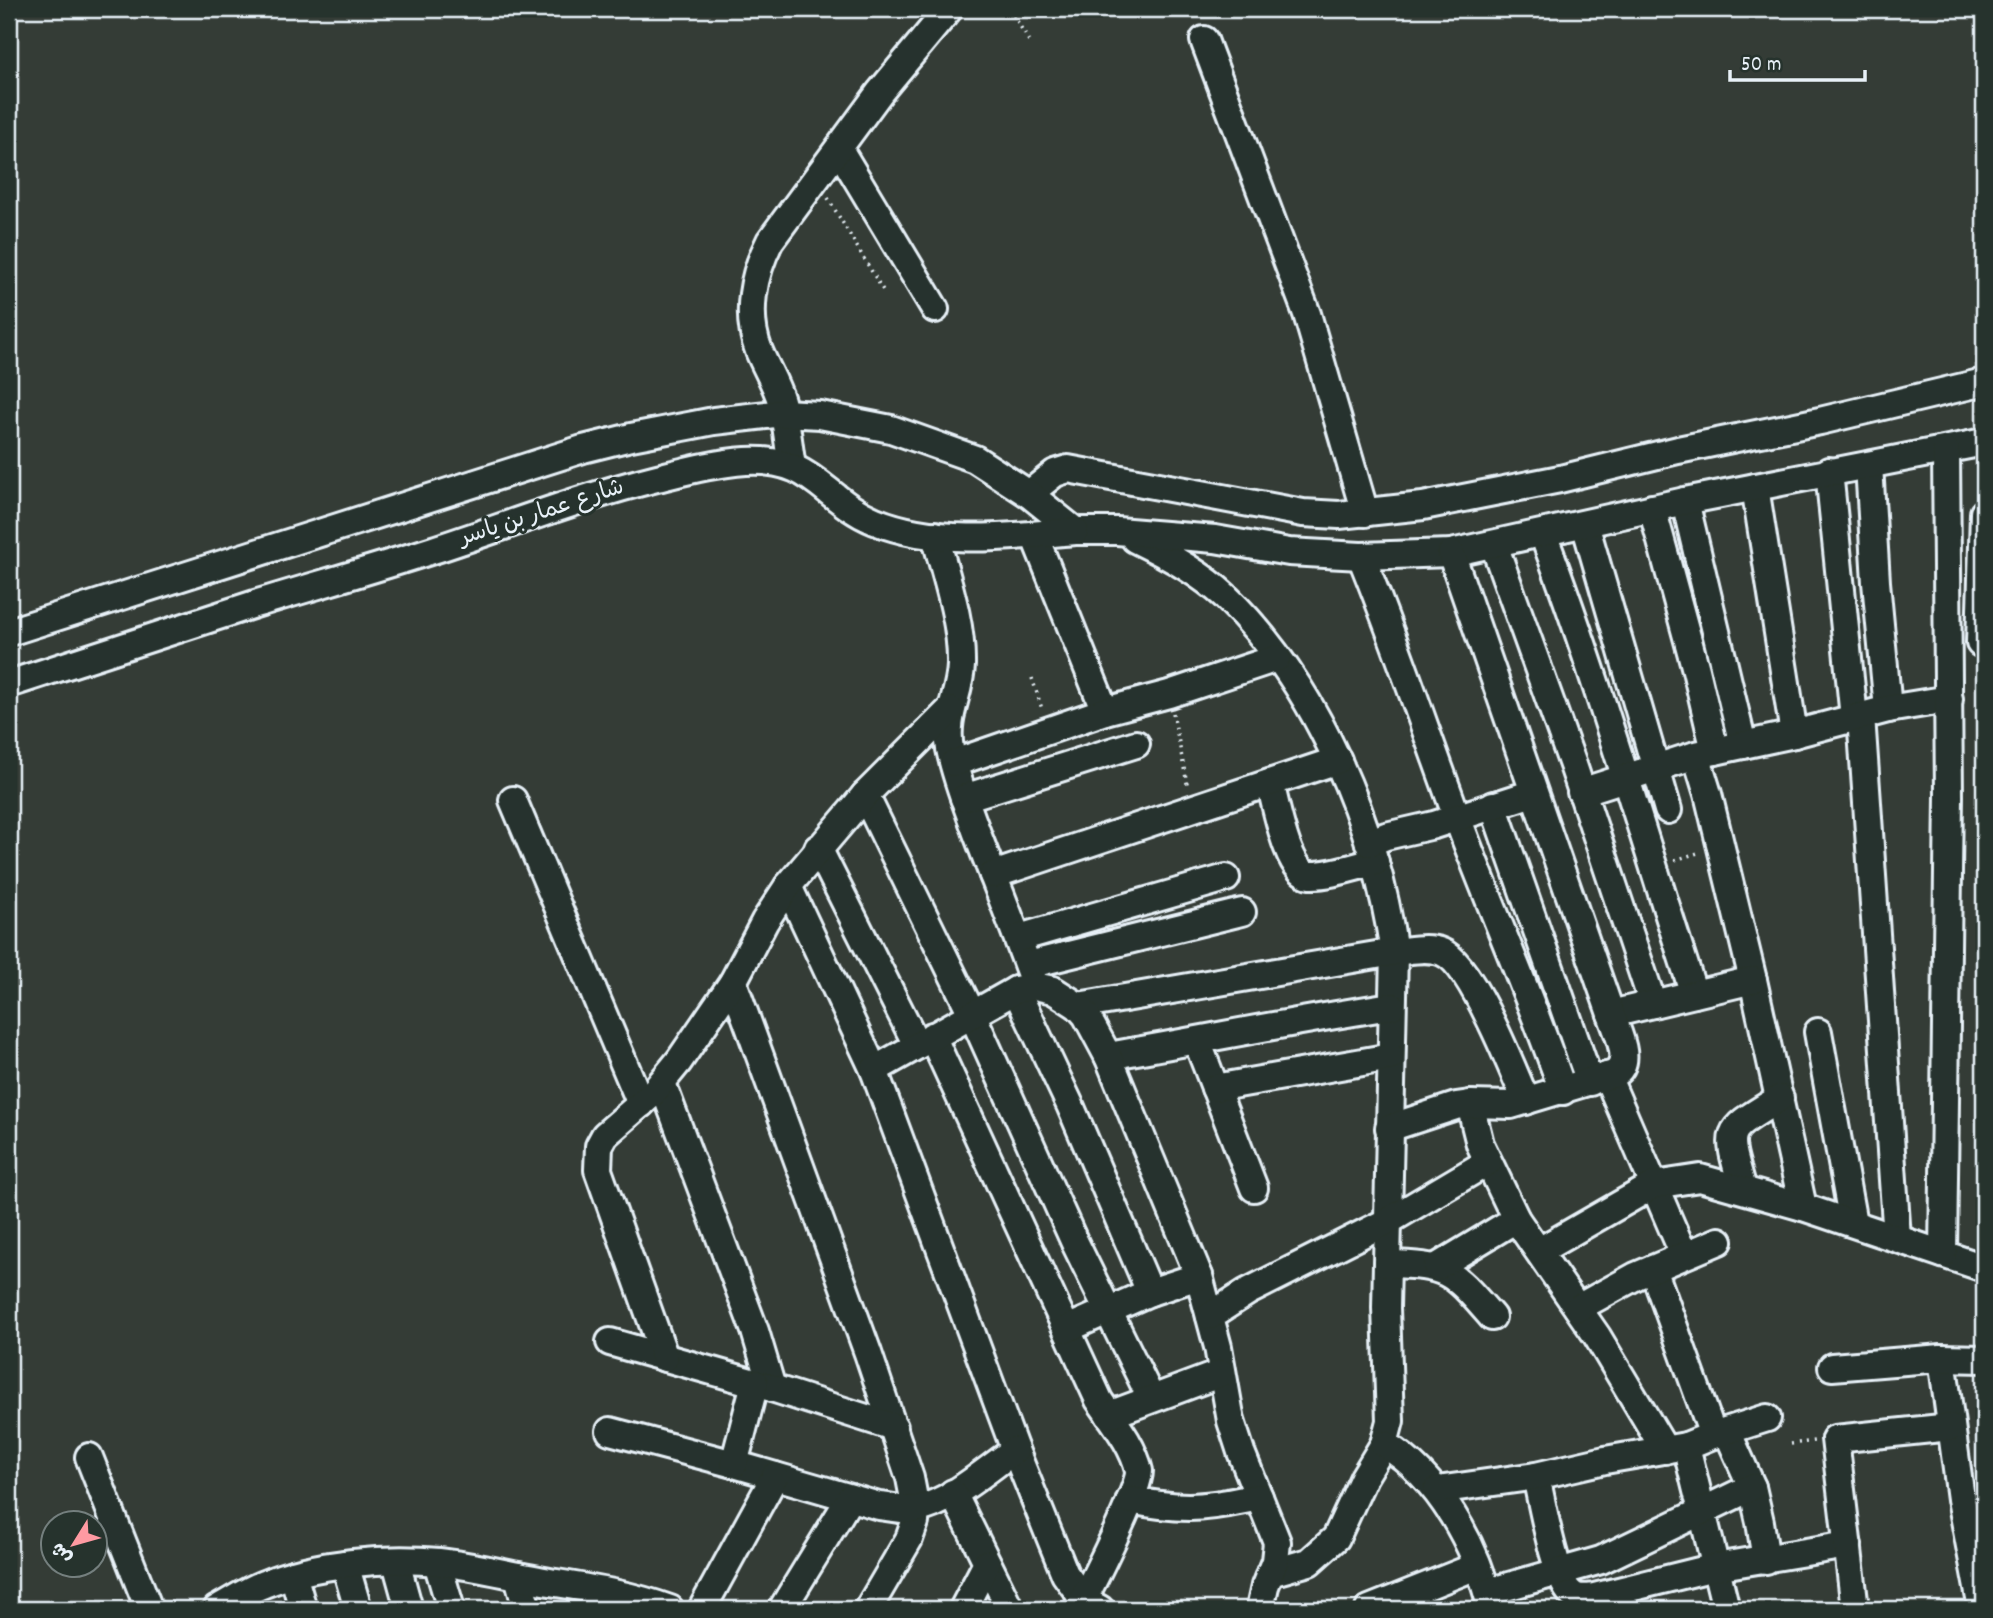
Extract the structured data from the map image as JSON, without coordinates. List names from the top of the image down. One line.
{"streets":{"street":["شارع عمار بن ياسر"]},"scale_bar":"50 m","north":"bottom left"}
